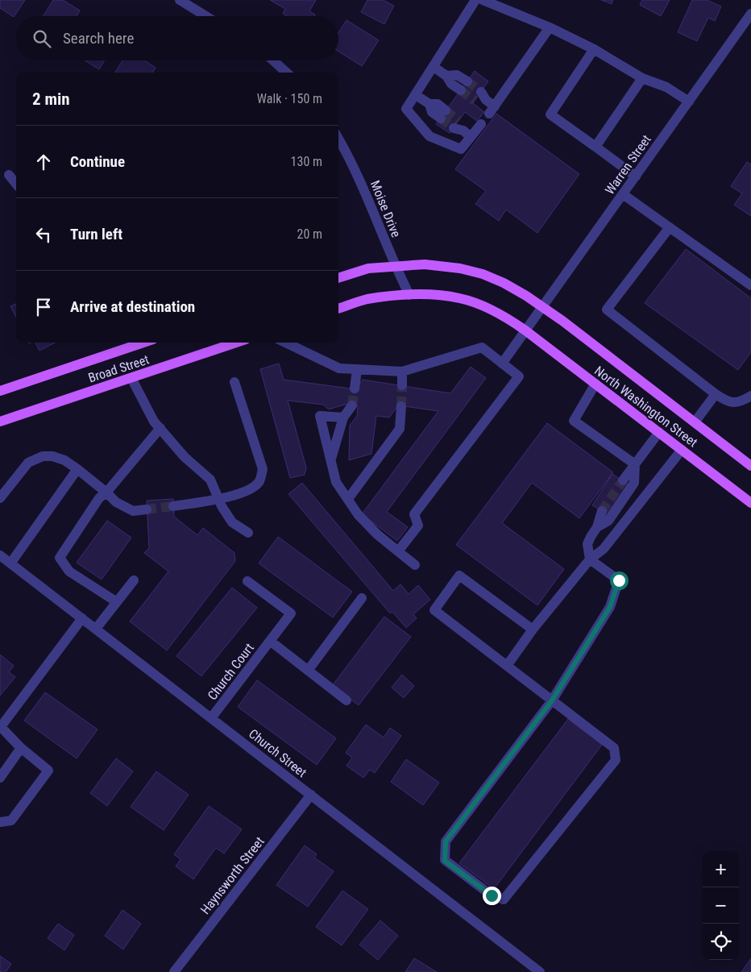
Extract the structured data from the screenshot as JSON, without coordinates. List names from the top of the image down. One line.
{"streets":{"main road":["Broad Street","North Washington Street"],"street":["Warren Street","Moise Drive","Church Court","Church Street","Haynsworth Street"]},"crossings":[["Warren Street","North Washington Street"],["Church Court","Church Street"],["Church Street","Haynsworth Street"]],"page":{"search":"Search here","heading":["2 min","Walk · 150 m"],"list":[["Continue","130 m"],["Turn left","20 m"],"Arrive at destination"],"map_buttons":["+","−"]}}
